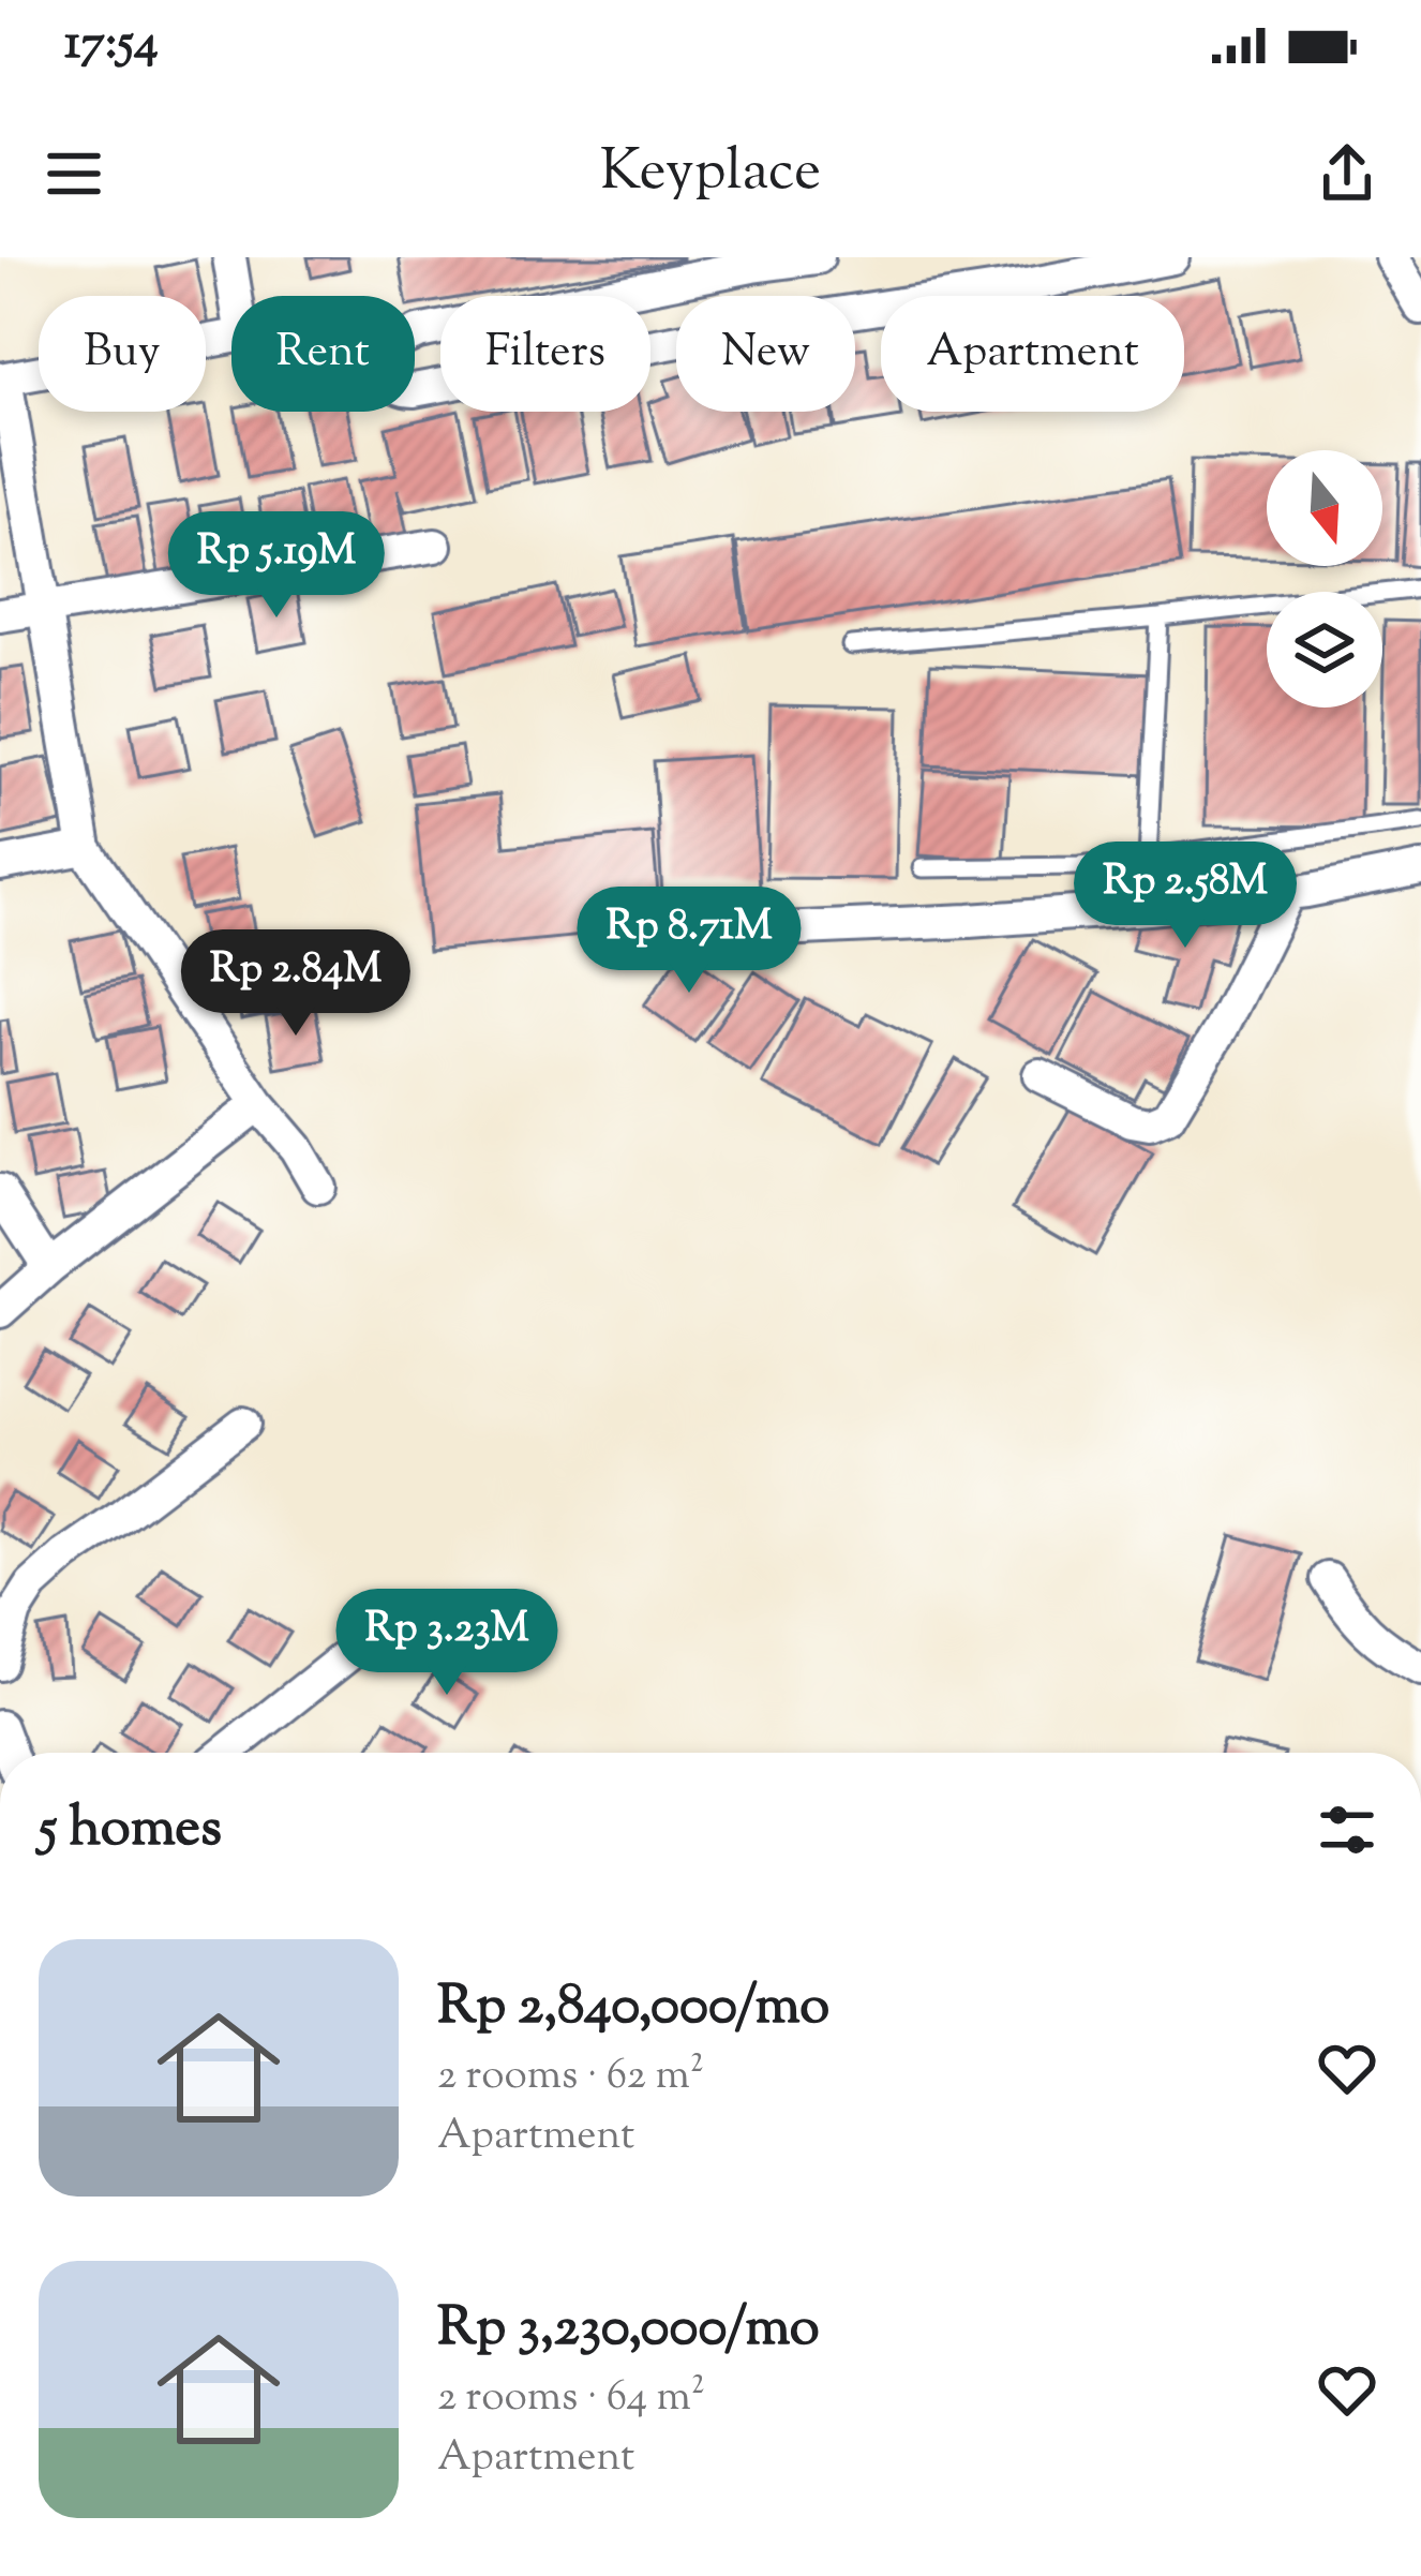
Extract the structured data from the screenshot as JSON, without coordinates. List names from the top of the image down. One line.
{"north":"bottom","page":{"status":"17:54","header":"Keyplace","chip":["Buy","Rent","Filters","New","Apartment"],"price":["Rp 5.19M","Rp 2.58M","Rp 8.71M","Rp 2.84M","Rp 3.23M"],"heading":"5 homes","list":[{"name":"Rp 2,840,000/mo","note":"2 rooms · 62 m² · Apartment"},{"name":"Rp 3,230,000/mo","note":"2 rooms · 64 m² · Apartment"}]}}
